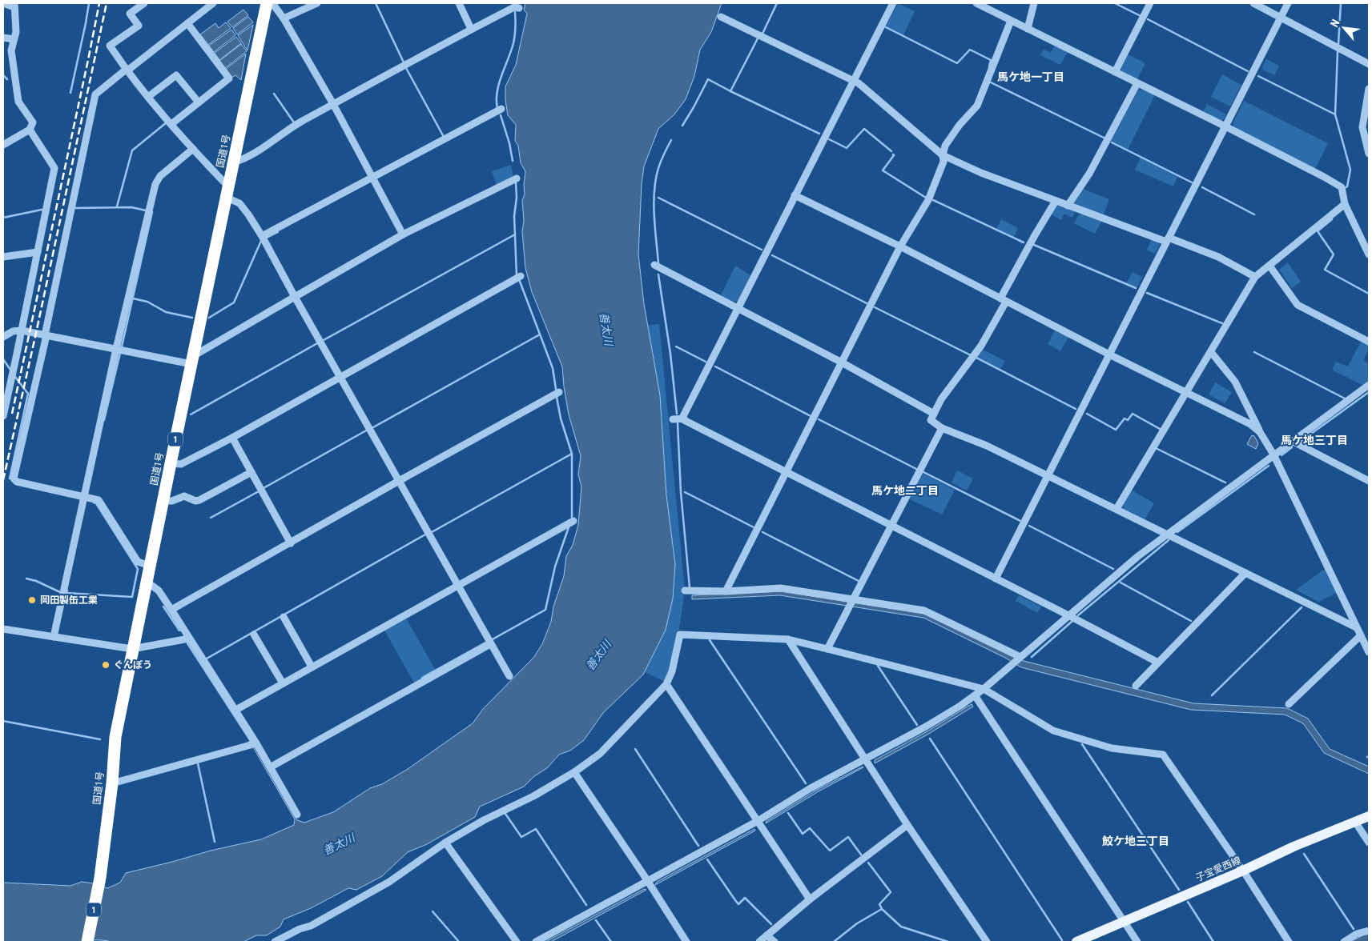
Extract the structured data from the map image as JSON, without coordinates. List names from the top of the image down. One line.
{"streets":{"highway":["国道1号","1"],"main road":["子宝愛西線"]},"districts":["馬ケ地一丁目","馬ケ地三丁目","馬ケ地二丁目","鮫ケ地三丁目"],"water":["善太川"],"places":["岡田製缶工業","ぐんぽう"],"north":"top left"}
